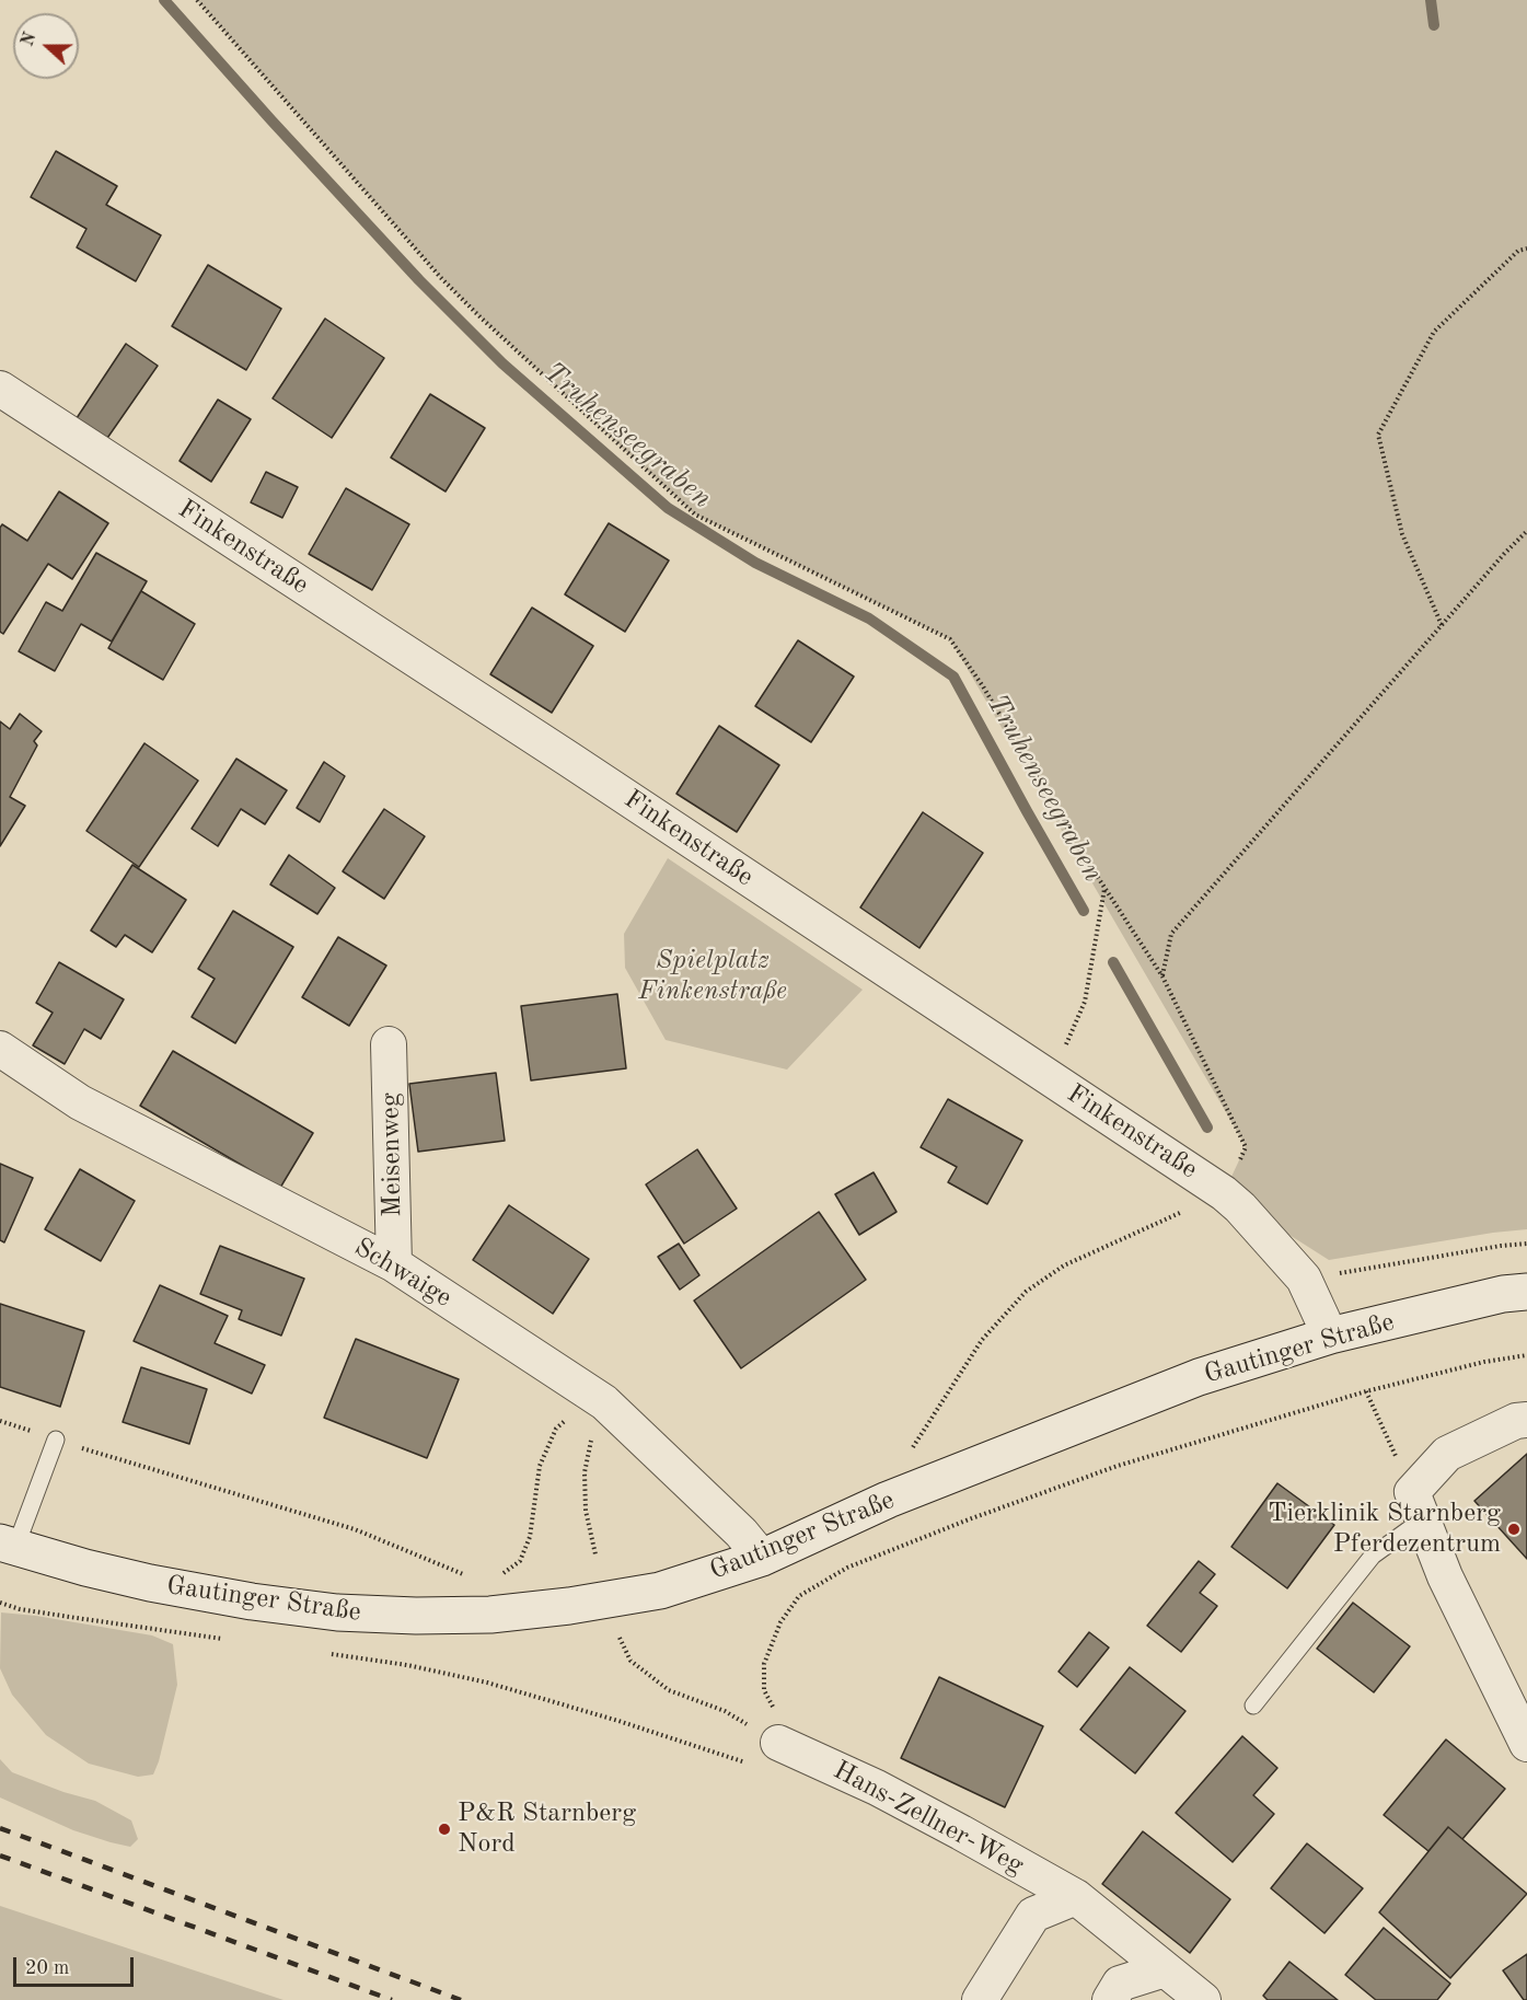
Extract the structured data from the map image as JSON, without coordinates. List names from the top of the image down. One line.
{"streets":{"main road":["Gautinger Straße"],"street":["Finkenstraße","Meisenweg","Schwaige","Hans-Zellner-Weg"]},"crossings":[["Finkenstraße","Gautinger Straße"],["Meisenweg","Schwaige"],["Schwaige","Gautinger Straße"]],"water":["Truhenseegraben"],"parks":["Spielplatz Finkenstraße"],"places":["Tierklinik Starnberg Pferdezentrum","P&R Starnberg Nord"],"scale_bar":"20 m","north":"left"}
